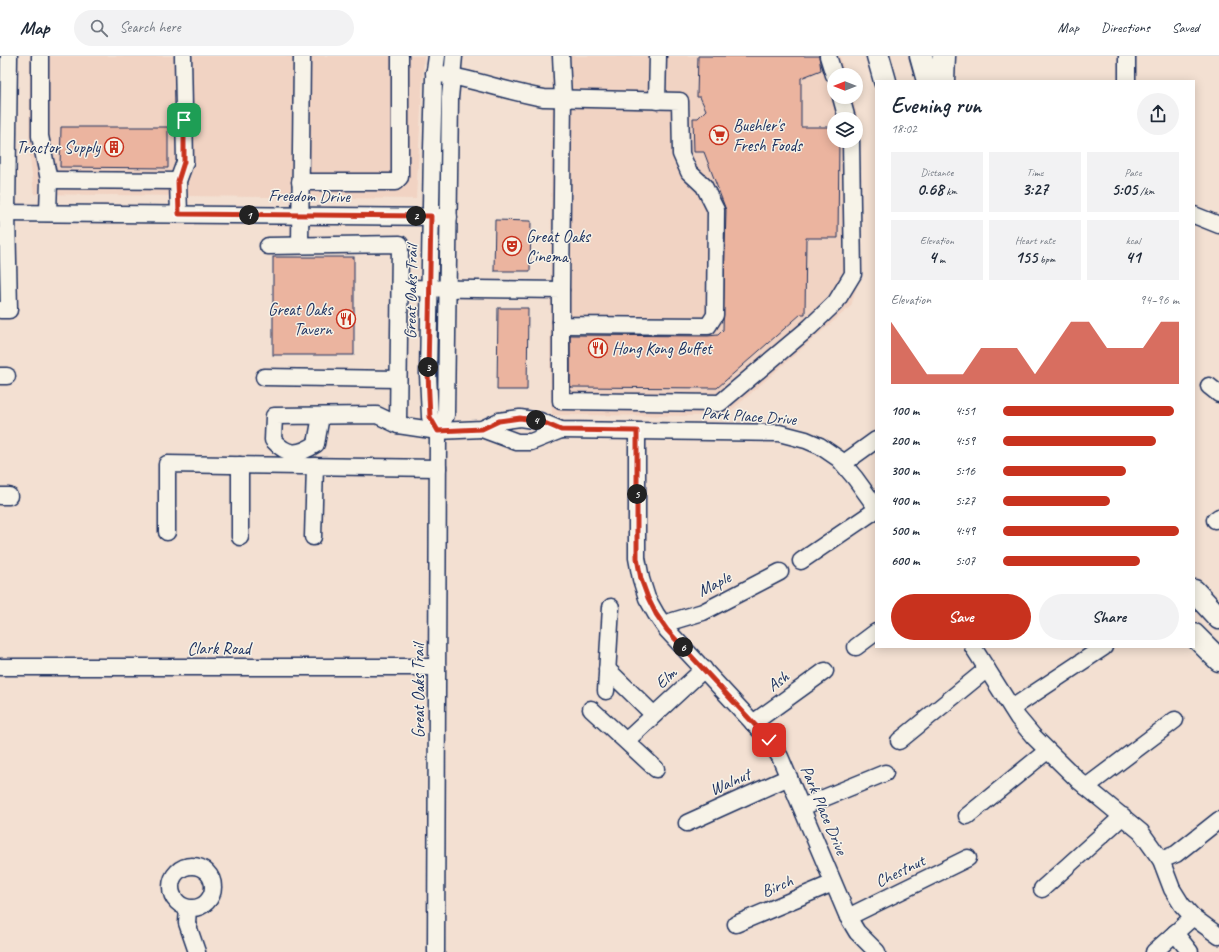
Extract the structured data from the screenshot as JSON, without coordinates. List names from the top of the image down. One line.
{"streets":{"street":["Freedom Drive","Great Oaks Trail","Park Place Drive","Maple","Clark Road","Elm","Ash","Walnut","Chestnut","Birch"]},"crossings":[["Freedom Drive","Great Oaks Trail"],["Great Oaks Trail","Park Place Drive"],["Great Oaks Trail","Clark Road"],["Park Place Drive","Maple"],["Park Place Drive","Elm"],["Park Place Drive","Ash"],["Park Place Drive","Walnut"],["Park Place Drive","Chestnut"],["Park Place Drive","Birch"]],"places":{"supermarket":["Buehler's Fresh Foods"],"building":["Tractor Supply"],"theatre":["Great Oaks Cinema"],"restaurant":["Great Oaks Tavern","Hong Kong Buffet"]},"north":"left","page":{"header":"Map","search":"Search here","nav":["Map","Directions","Saved"],"heading":["Evening run","18:02"],"stats":[["Distance","0.68 km"],["Time","3:27"],["Pace","5:05 /km"],["Elevation","4 m"],["Heart rate","155 bpm"],["kcal","41"]],"pins":["1","2","3","4","5","6"],"chart":["Elevation","94–96 m"],"list":[{"name":"100 m","note":"4:51"},{"name":"200 m","note":"4:59"},{"name":"300 m","note":"5:16"},{"name":"400 m","note":"5:27"},{"name":"500 m","note":"4:49"},{"name":"600 m","note":"5:07"}],"buttons":["Save","Share"]}}
